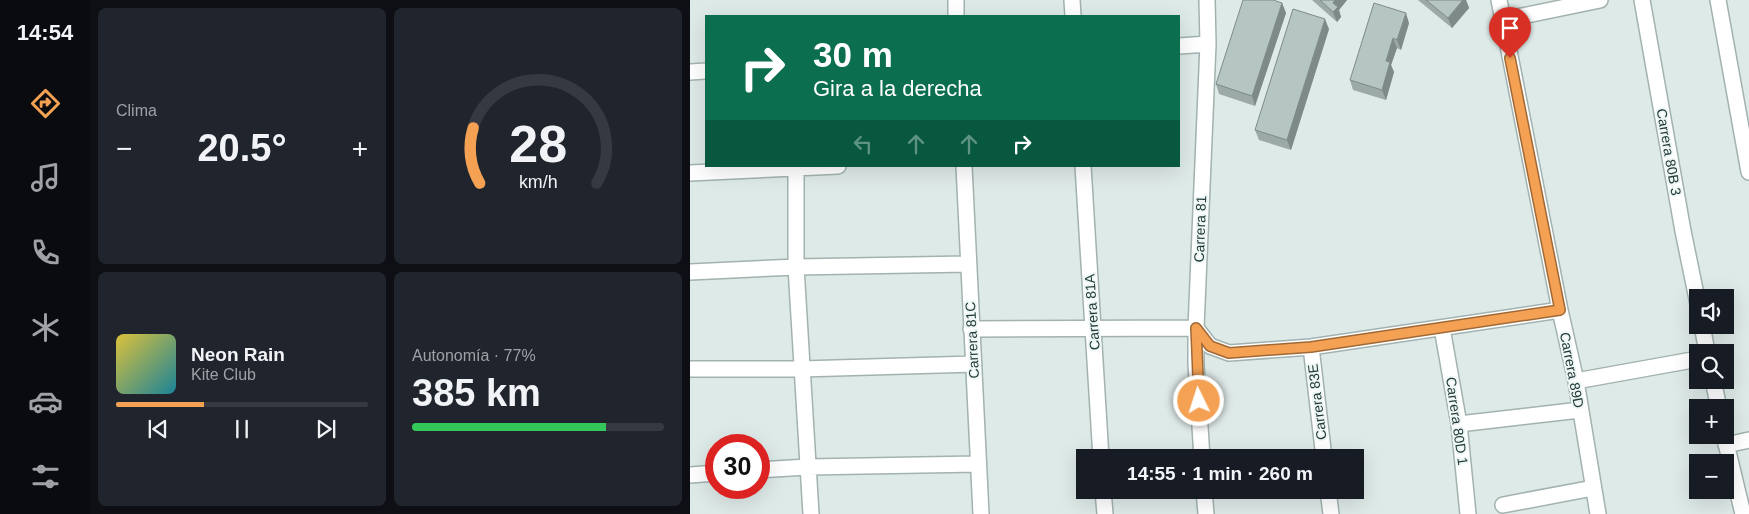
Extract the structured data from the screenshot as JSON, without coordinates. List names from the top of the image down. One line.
{"streets":{"street":["Carrera 80B 3","Carrera 81","Carrera 81A","Carrera 81C","Carrera 89D","Carrera 83E","Carrera 80D 1"]},"page":{"tabs":"14:54","tile":["Clima",["Autonomía · 77%","385 km"]],"turn":["30 m","Gira a la derecha"],"heat":["−","20.5°","+"],"map_buttons":["+","−"],"song":["Neon Rain","Kite Club"],"limit":"30","trip":"14:55 · 1 min · 260 m","gauge":["28","km/h"]}}
